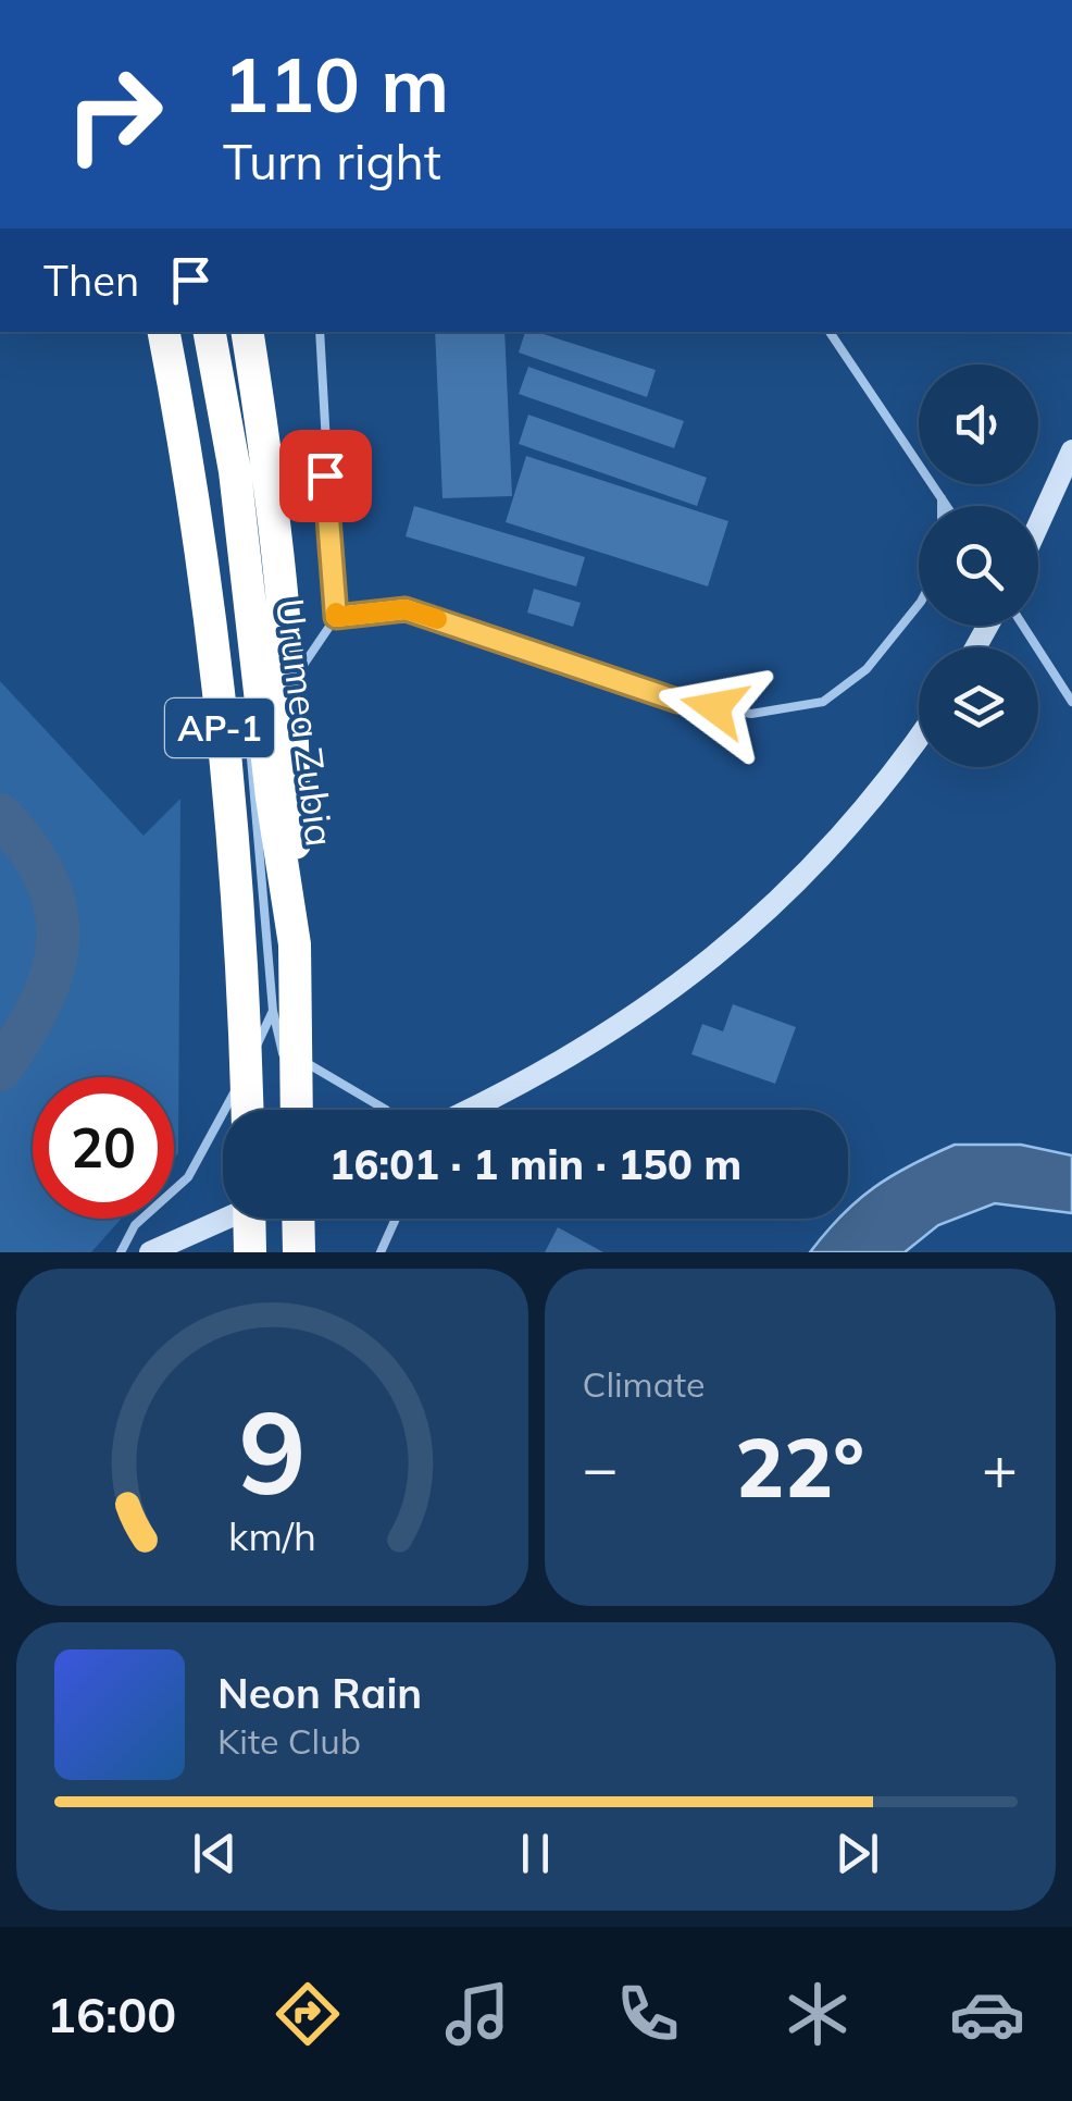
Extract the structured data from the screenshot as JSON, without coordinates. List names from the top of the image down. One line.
{"streets":{"highway":["Urumea Zubia","AP-1"]},"page":{"turn":["110 m","Turn right"],"then":"Then","limit":"20","trip":"16:01 · 1 min · 150 m","tile":"Climate","heat":["−","22°","+"],"song":["Neon Rain","Kite Club"],"tabs":"16:00","gauge":["9","km/h"]}}
